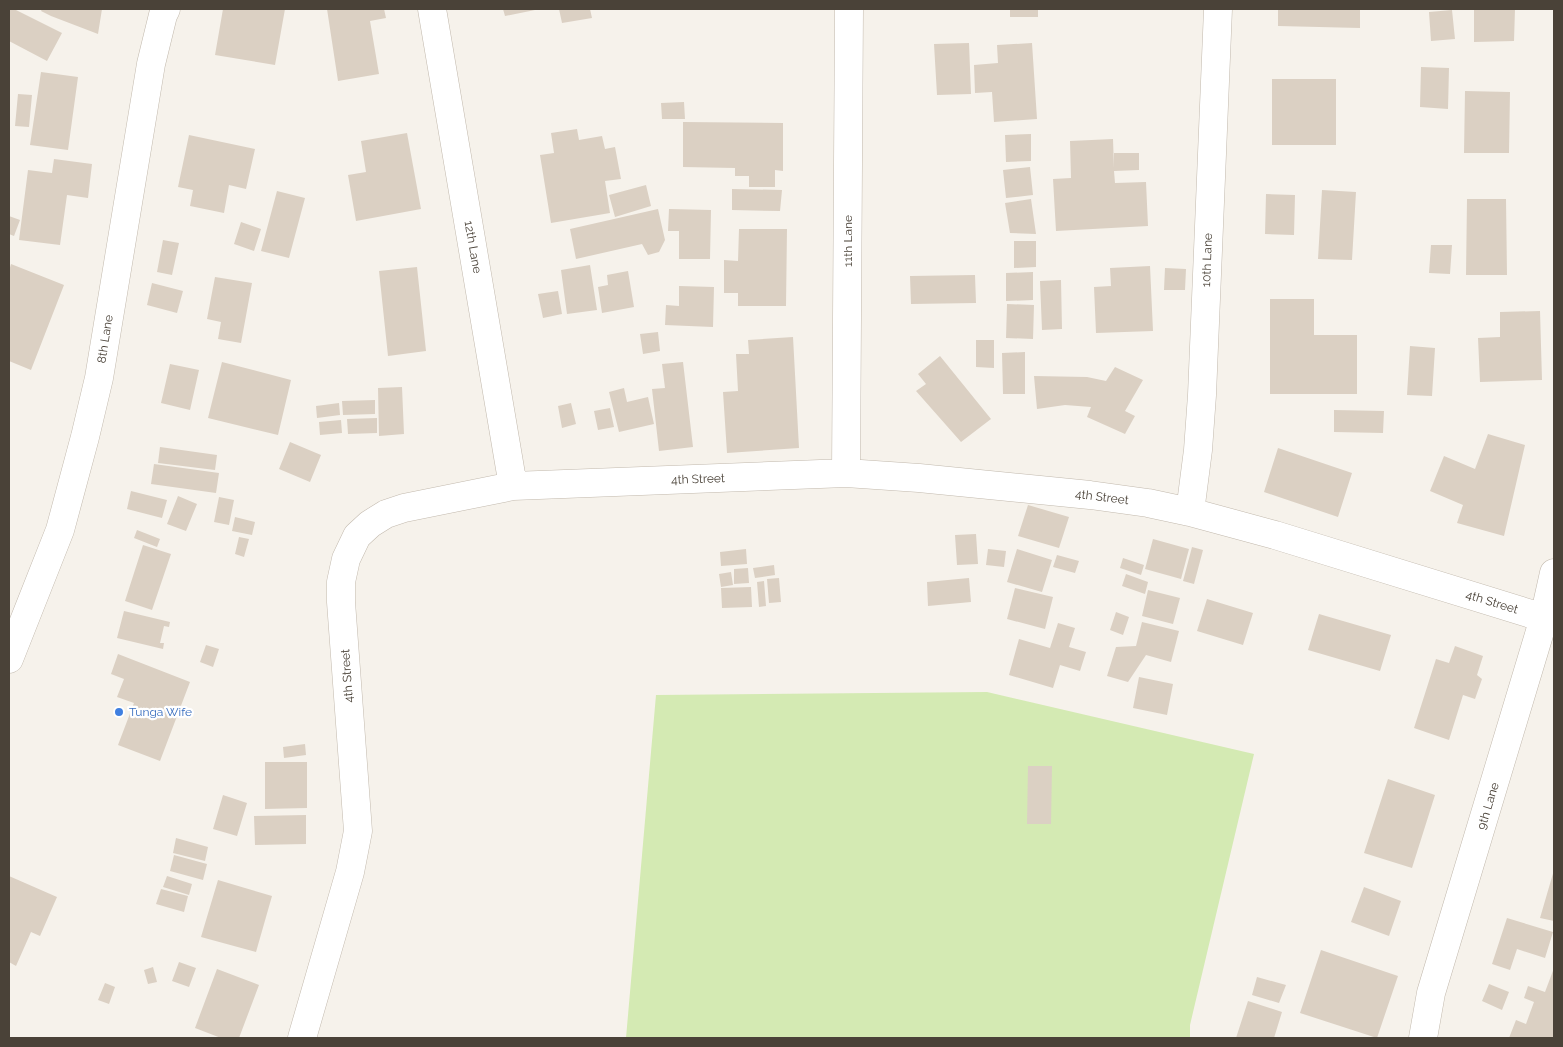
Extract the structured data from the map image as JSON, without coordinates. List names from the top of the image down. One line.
{"streets":{"street":["11th Lane","12th Lane","10th Lane","8th Lane","4th Street","9th Lane"]},"crossings":[["11th Lane","4th Street"],["12th Lane","4th Street"],["10th Lane","4th Street"],["4th Street","9th Lane"]],"places":["Tunga Wife"]}
